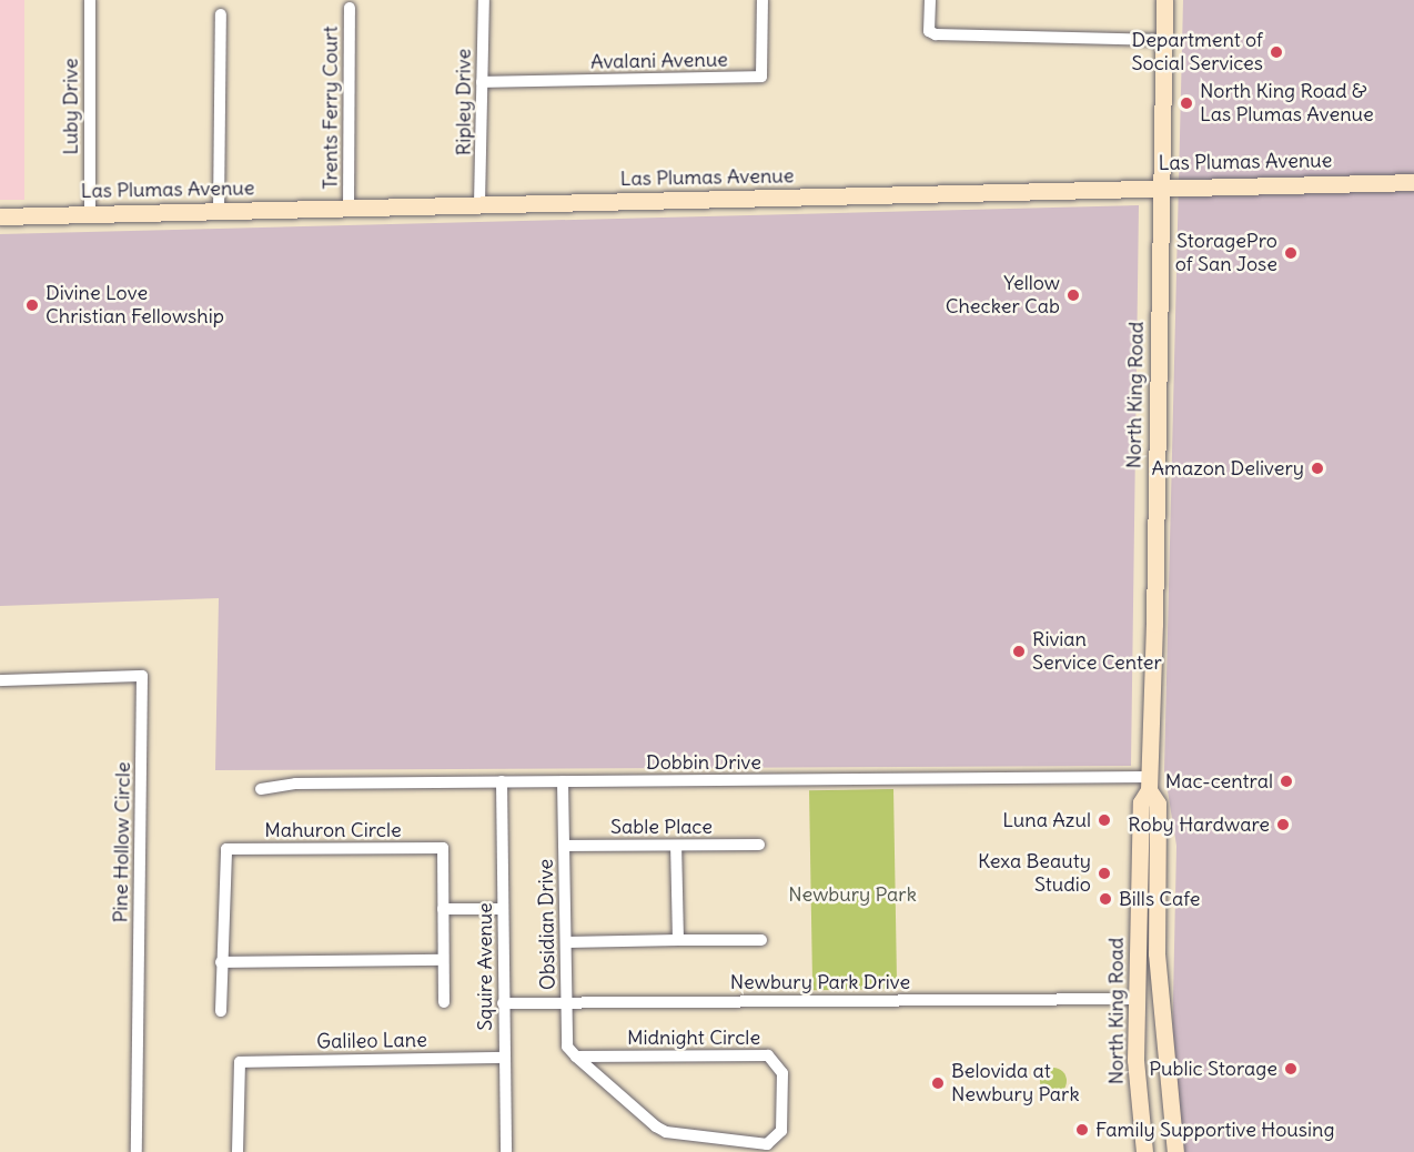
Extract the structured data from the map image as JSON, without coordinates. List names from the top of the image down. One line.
{"streets":{"main road":["Las Plumas Avenue","North King Road"],"street":["Avalani Avenue","Ripley Drive","Luby Drive","Trents Ferry Court","Dobbin Drive","Sable Place","Mahuron Circle","Pine Hollow Circle","Obsidian Drive","Squire Avenue","Newbury Park Drive","Midnight Circle","Galileo Lane"]},"crossings":[["Avalani Avenue","Ripley Drive"],["Ripley Drive","Las Plumas Avenue"],["Luby Drive","Las Plumas Avenue"],["Trents Ferry Court","Las Plumas Avenue"],["Las Plumas Avenue","North King Road"],["North King Road","Dobbin Drive"],["North King Road","Newbury Park Drive"],["Dobbin Drive","Obsidian Drive"],["Dobbin Drive","Squire Avenue"],["Sable Place","Obsidian Drive"],["Obsidian Drive","Newbury Park Drive"],["Squire Avenue","Newbury Park Drive"],["Squire Avenue","Galileo Lane"]],"parks":["Newbury Park"],"places":["Department of Social Services","North King Road & Las Plumas Avenue","StoragePro of San Jose","Yellow Checker Cab","Divine Love Christian Fellowship","Amazon Delivery","Rivian Service Center","Mac-central","Luna Azul","Roby Hardware","Kexa Beauty Studio","Bills Cafe","Public Storage","Belovida at Newbury Park","Family Supportive Housing"]}
